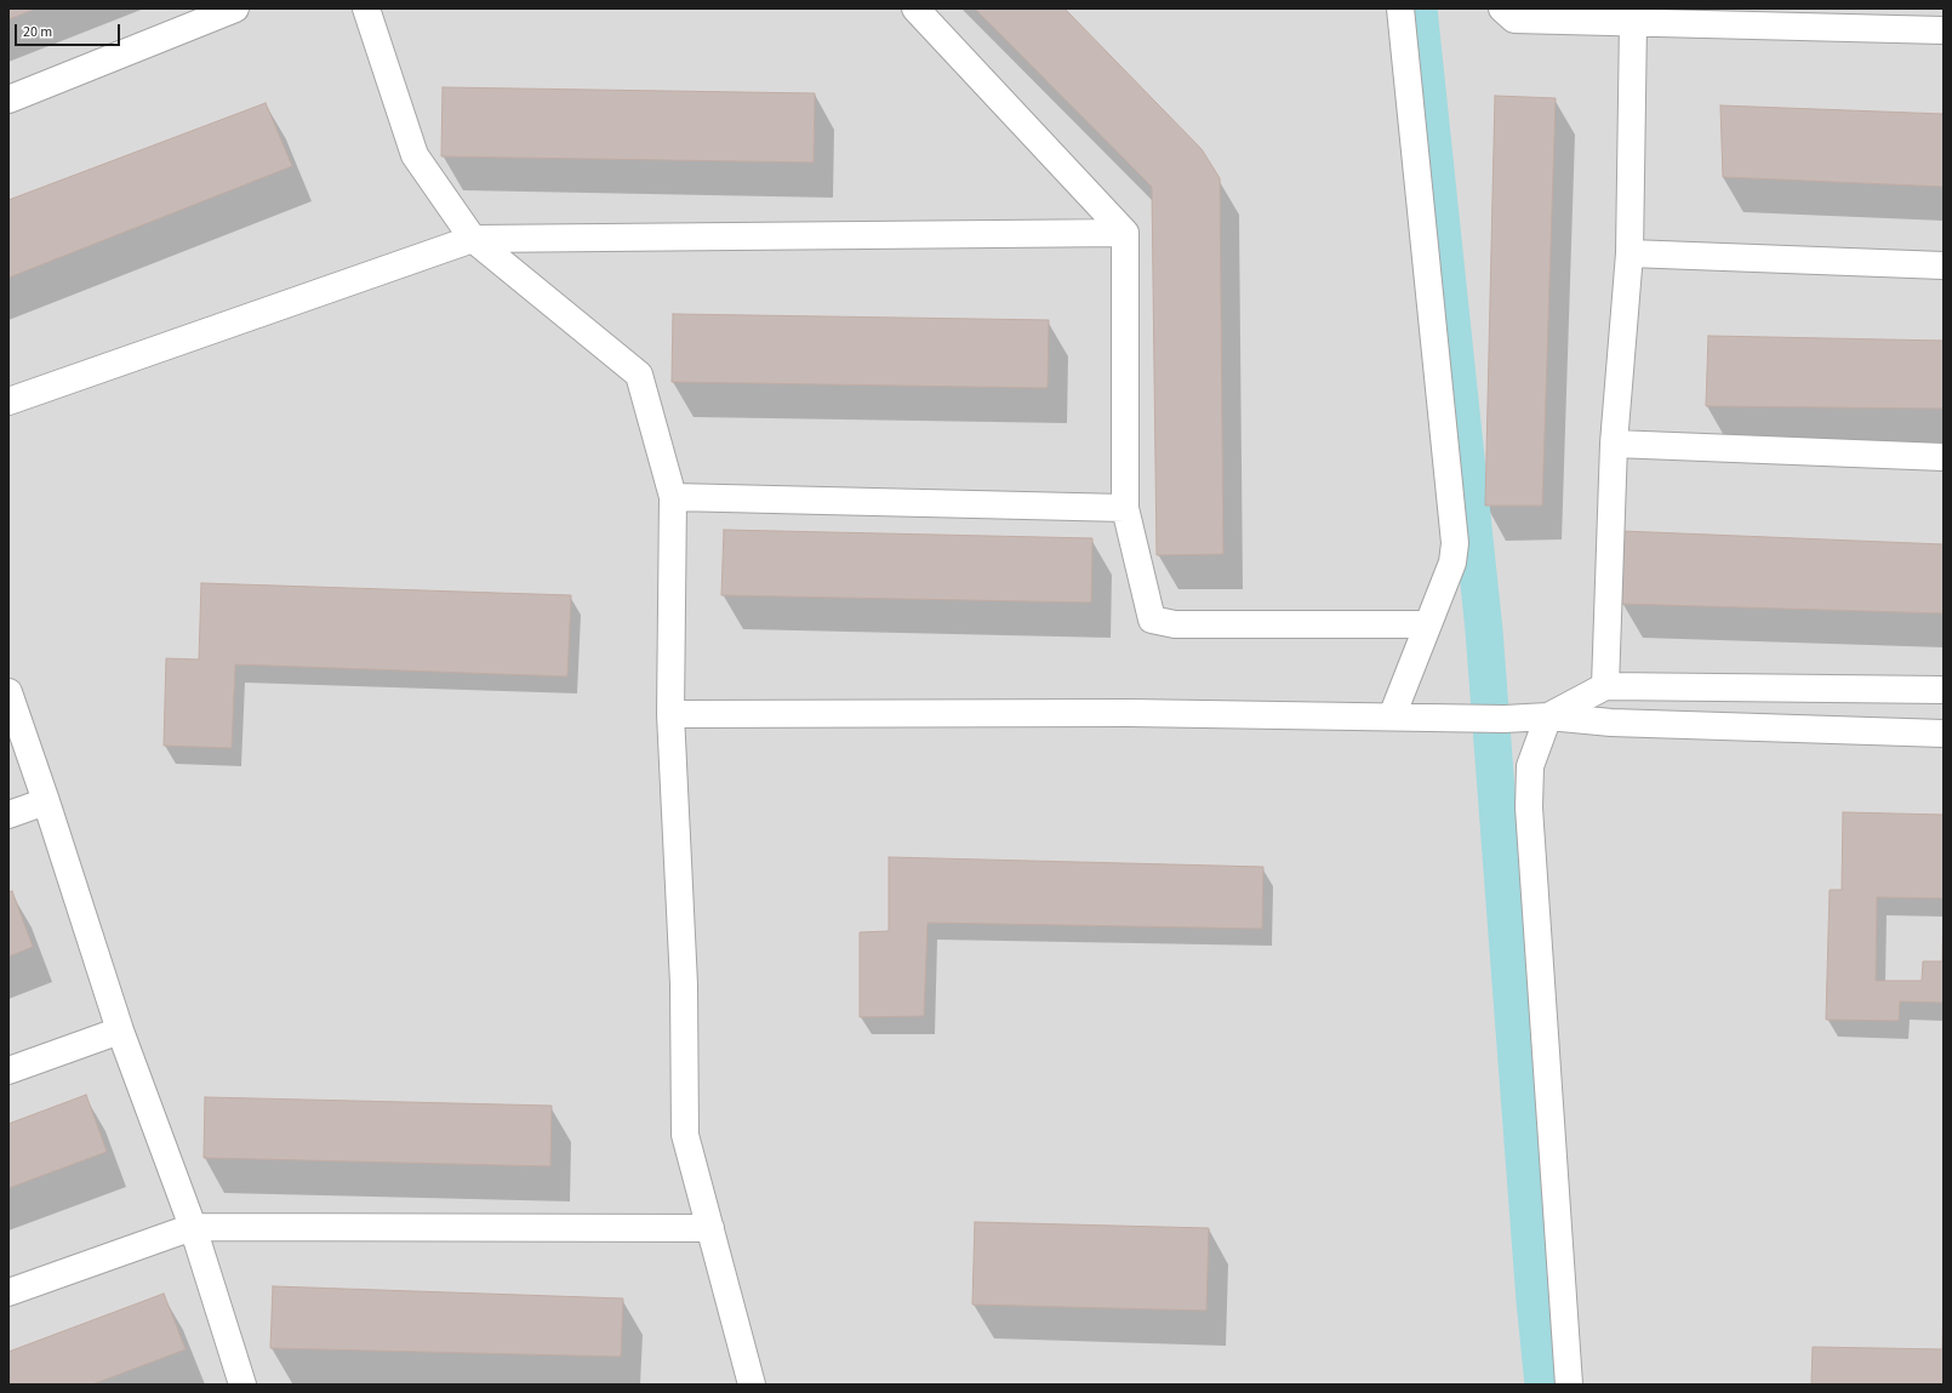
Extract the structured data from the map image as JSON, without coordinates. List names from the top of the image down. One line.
{"scale_bar":"20 m"}
